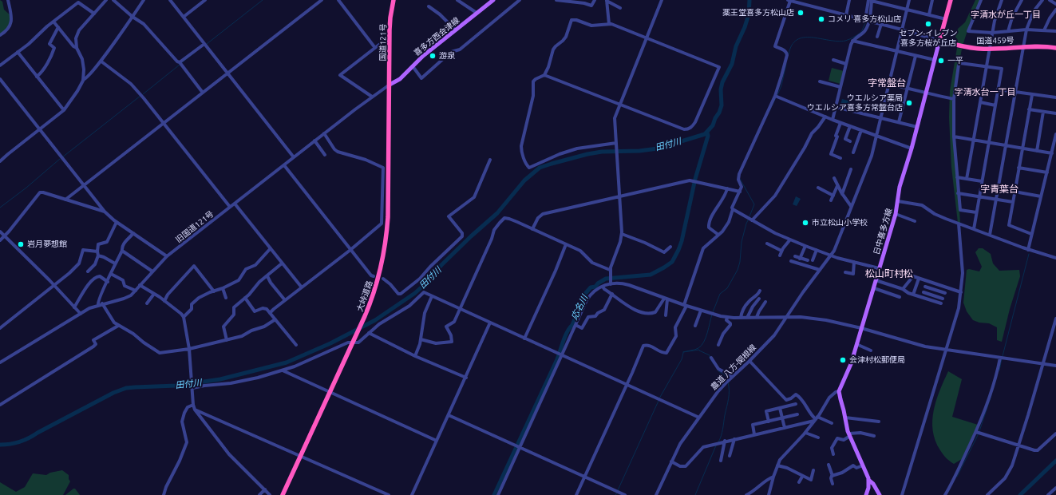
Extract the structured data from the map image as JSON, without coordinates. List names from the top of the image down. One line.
{"streets":{"highway":["国道459号","国道121号","大峠道路"],"main road":["喜多方西会津線","日中喜多方線"],"street":["旧国道121号","農道 八方-関根線"]},"crossings":[["喜多方西会津線","国道121号"],["喜多方西会津線","旧国道121号"],["喜多方西会津線","大峠道路"],["国道459号","日中喜多方線"],["国道121号","旧国道121号"],["国道121号","大峠道路"],["旧国道121号","大峠道路"]],"districts":["字清水が丘一丁目","字常盤台","字清水台一丁目","字青葉台","松山町村松"],"water":["田付川","応名川"],"places":["薬王堂喜多方松山店","コメリ 喜多方松山店","セブン-イレブン 喜多方桜が丘店","游泉","一平","ウエルシア薬局 ウエルシア喜多方常盤台店","市立松山小学校","岩月夢想館","会津村松郵便局"]}
